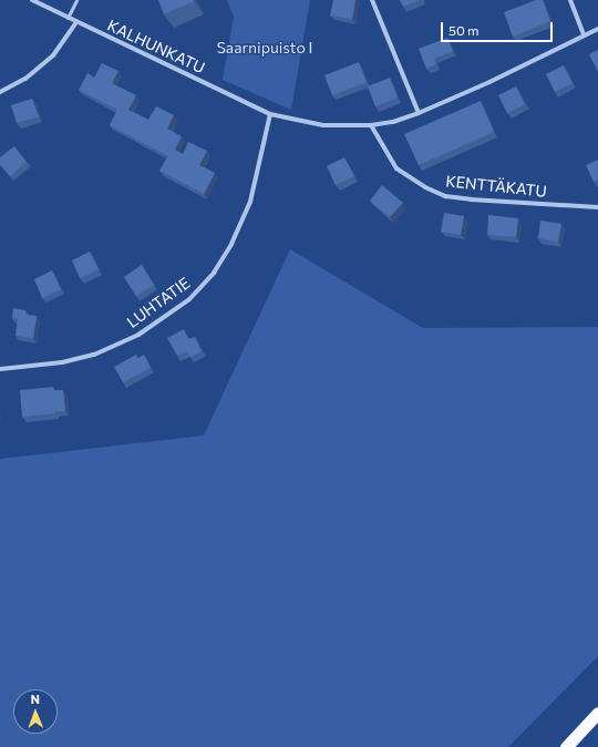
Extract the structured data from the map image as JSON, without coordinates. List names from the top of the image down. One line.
{"streets":{"street":["KALHUNKATU","KENTTÄKATU","LUHTATIE"]},"crossings":[["KALHUNKATU","KENTTÄKATU"],["KALHUNKATU","LUHTATIE"]],"parks":["Saarnipuisto I"],"scale_bar":"50 m","north":"top"}
